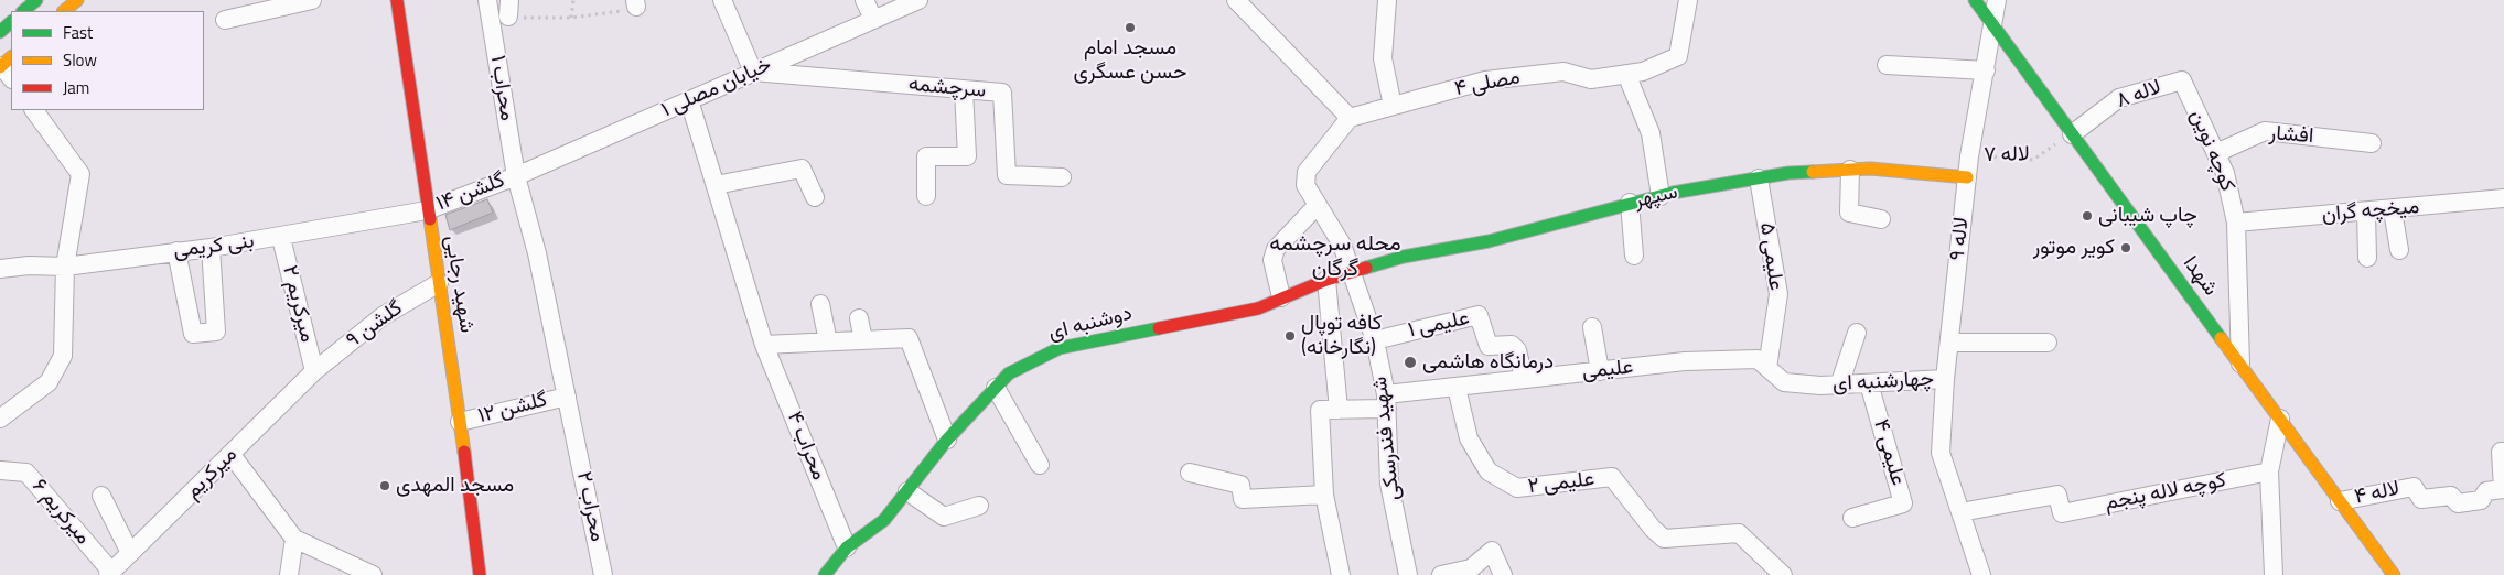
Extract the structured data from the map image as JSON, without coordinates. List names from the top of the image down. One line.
{"streets":{"main road":["سپهر","شهدا","شهید رجایی","دوشنبه ای"],"street":["۴ مصلی","۱ محراب","خیابان مصلی ۱","سرچشمه","۸ لاله","افشار","کوچه نوین","گلشن ۱۴","میخچه گران","۹ لاله","بنی کریمی","۵ علیمی","۲ میرکریم","۹ گلشن","۱ علیمی","علیمی","چهارشنبه ای","۱۲ گلشن","شهید فندرسکی","۴ محراب","۴ علیمی","میرکریم","۲ علیمی","کوچه لاله پنجم","لاله ۴","۲ محراب","میرکریم ۶"],"path":["۷ لاله"]},"crossings":[["۴ مصلی","شهید فندرسکی"],["۱ محراب","خیابان مصلی ۱"],["۱ محراب","گلشن ۱۴"],["۱ محراب","۱۲ گلشن"],["۱ محراب","۲ محراب"],["خیابان مصلی ۱","سرچشمه"],["خیابان مصلی ۱","گلشن ۱۴"],["خیابان مصلی ۱","۴ محراب"],["۸ لاله","کوچه نوین"],["۸ لاله","۷ لاله"],["۸ لاله","شهدا"],["افشار","کوچه نوین"],["کوچه نوین","میخچه گران"],["کوچه نوین","شهدا"],["۷ لاله","۹ لاله"],["۷ لاله","شهدا"],["گلشن ۱۴","بنی کریمی"],["گلشن ۱۴","شهید رجایی"],["سپهر","۹ لاله"],["سپهر","۵ علیمی"],["سپهر","دوشنبه ای"],["سپهر","شهید فندرسکی"],["۹ لاله","شهدا"],["۹ لاله","چهارشنبه ای"],["۹ لاله","کوچه لاله پنجم"],["بنی کریمی","شهید رجایی"],["بنی کریمی","۲ میرکریم"],["۵ علیمی","علیمی"],["شهدا","لاله ۴"],["شهید رجایی","۹ گلشن"],["شهید رجایی","۱۲ گلشن"],["۲ میرکریم","۹ گلشن"],["۲ میرکریم","میرکریم"],["دوشنبه ای","شهید فندرسکی"],["دوشنبه ای","۴ محراب"],["۹ گلشن","میرکریم"],["۱ علیمی","علیمی"],["۱ علیمی","شهید فندرسکی"],["علیمی","چهارشنبه ای"],["علیمی","شهید فندرسکی"],["علیمی","۲ علیمی"],["چهارشنبه ای","۴ علیمی"],["۱۲ گلشن","۲ محراب"],["میرکریم","میرکریم ۶"]],"districts":["محله سرچشمه گرگان"],"places":["مسجد امام حسن عسگری","چاپ شیبانی","کویر موتور","کافه توپال (نگارخانه)","درمانگاه هاشمی","مسجد المهدی"],"legend":["Fast","Slow","Jam"]}
